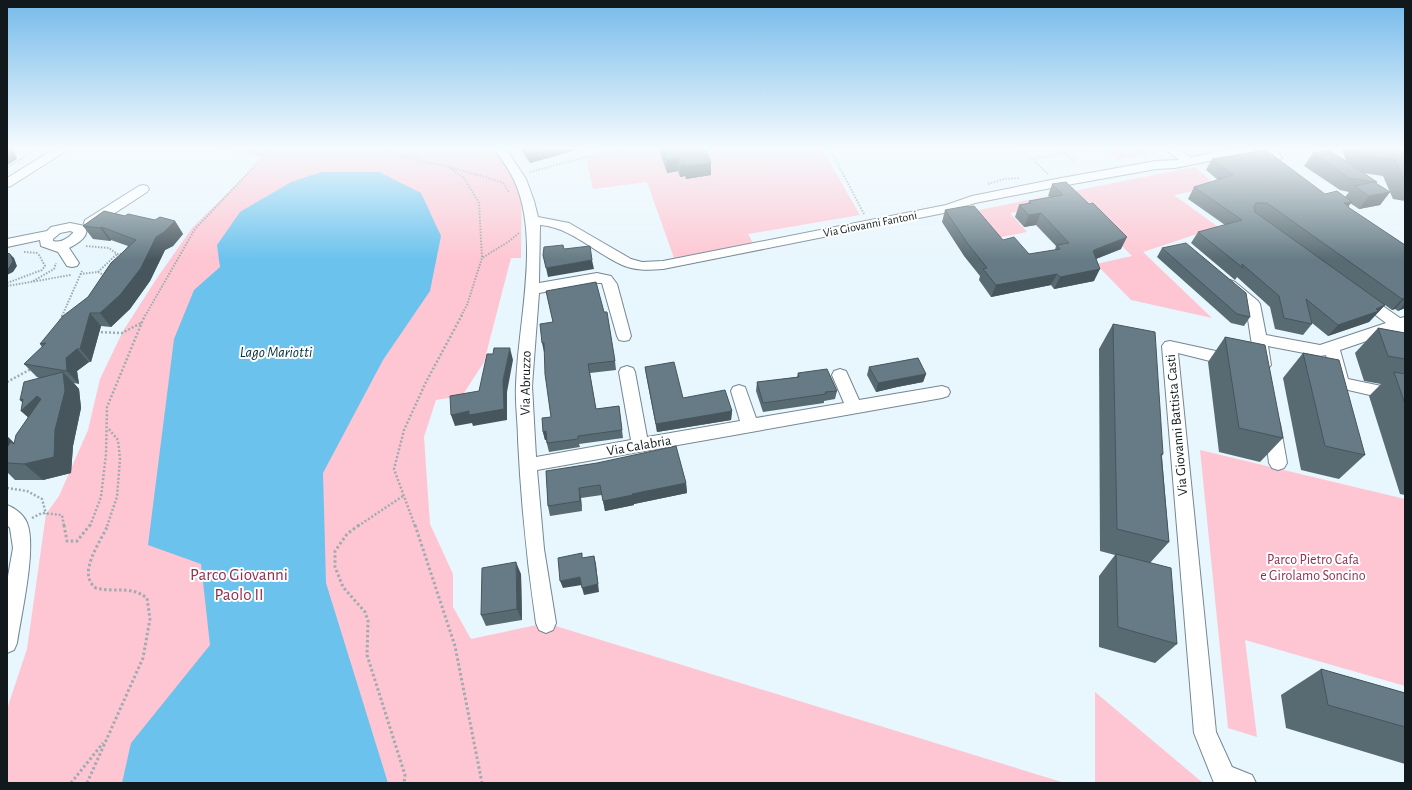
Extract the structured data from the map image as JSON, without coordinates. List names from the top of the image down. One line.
{"streets":{"street":["Via Giovanni Fantoni","Via Abruzzo","Via Giovanni Battista Casti","Via Calabria"]},"crossings":[["Via Giovanni Fantoni","Via Abruzzo"],["Via Abruzzo","Via Calabria"]],"water":["Lago Mariotti"],"parks":["Parco Pietro Cafa e Girolamo Soncino","Parco Giovanni Paolo II"]}
